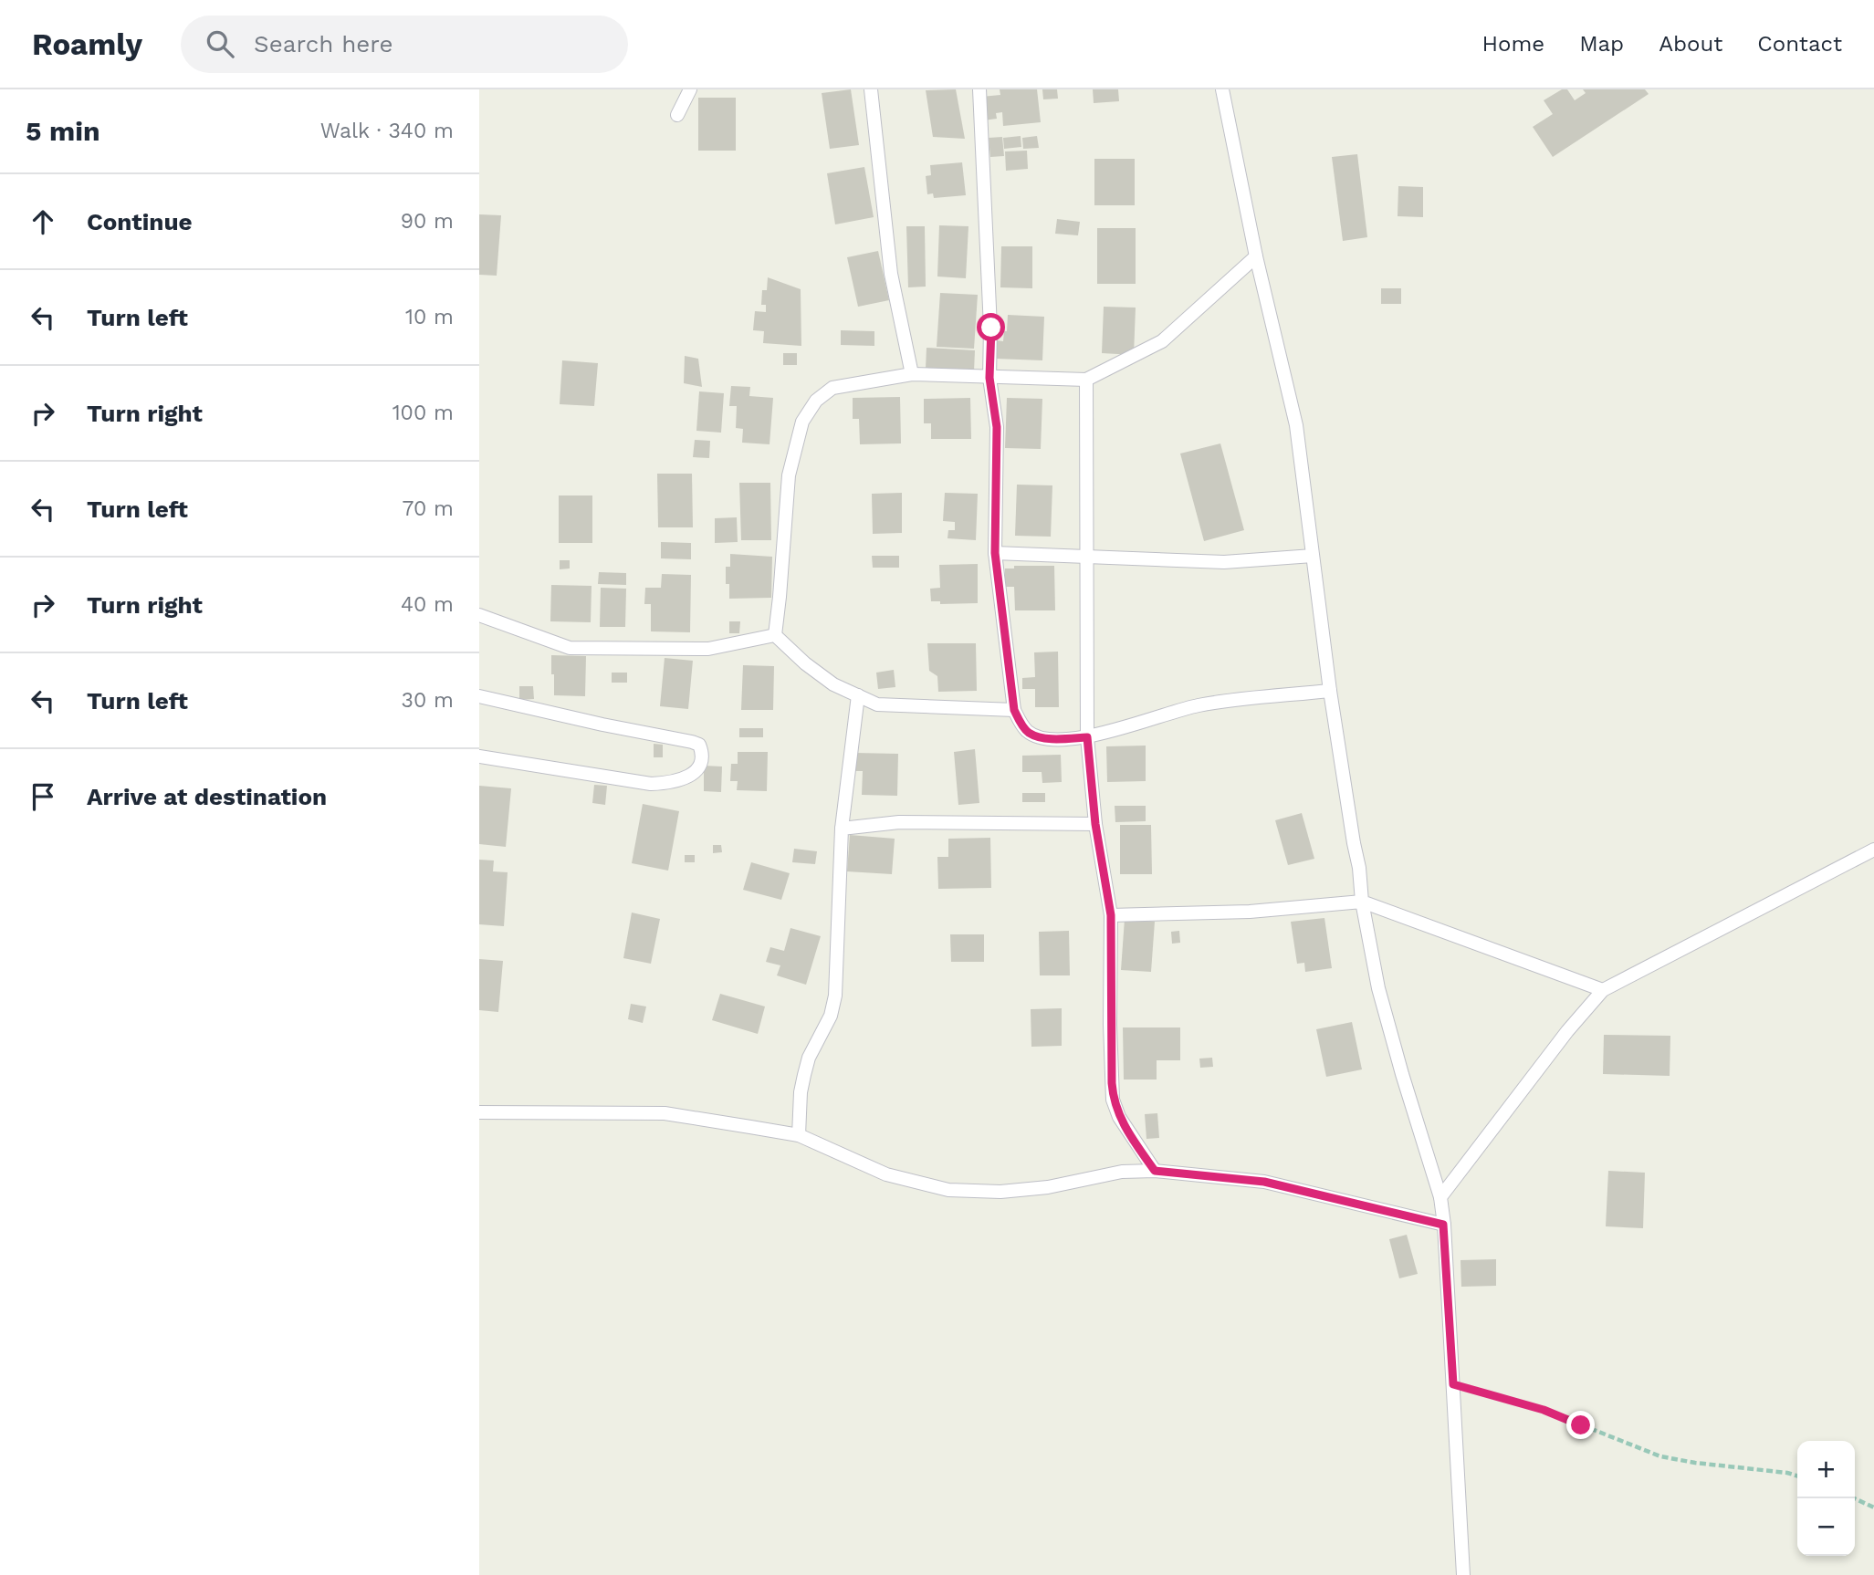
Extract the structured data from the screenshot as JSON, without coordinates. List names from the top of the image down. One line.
{"page":{"header":"Roamly","search":"Search here","nav":["Home","Map","About","Contact"],"heading":["5 min","Walk · 340 m"],"list":[["Continue","90 m"],["Turn left","10 m"],["Turn right","100 m"],["Turn left","70 m"],["Turn right","40 m"],["Turn left","30 m"],"Arrive at destination"],"map_buttons":["+","−"]}}
